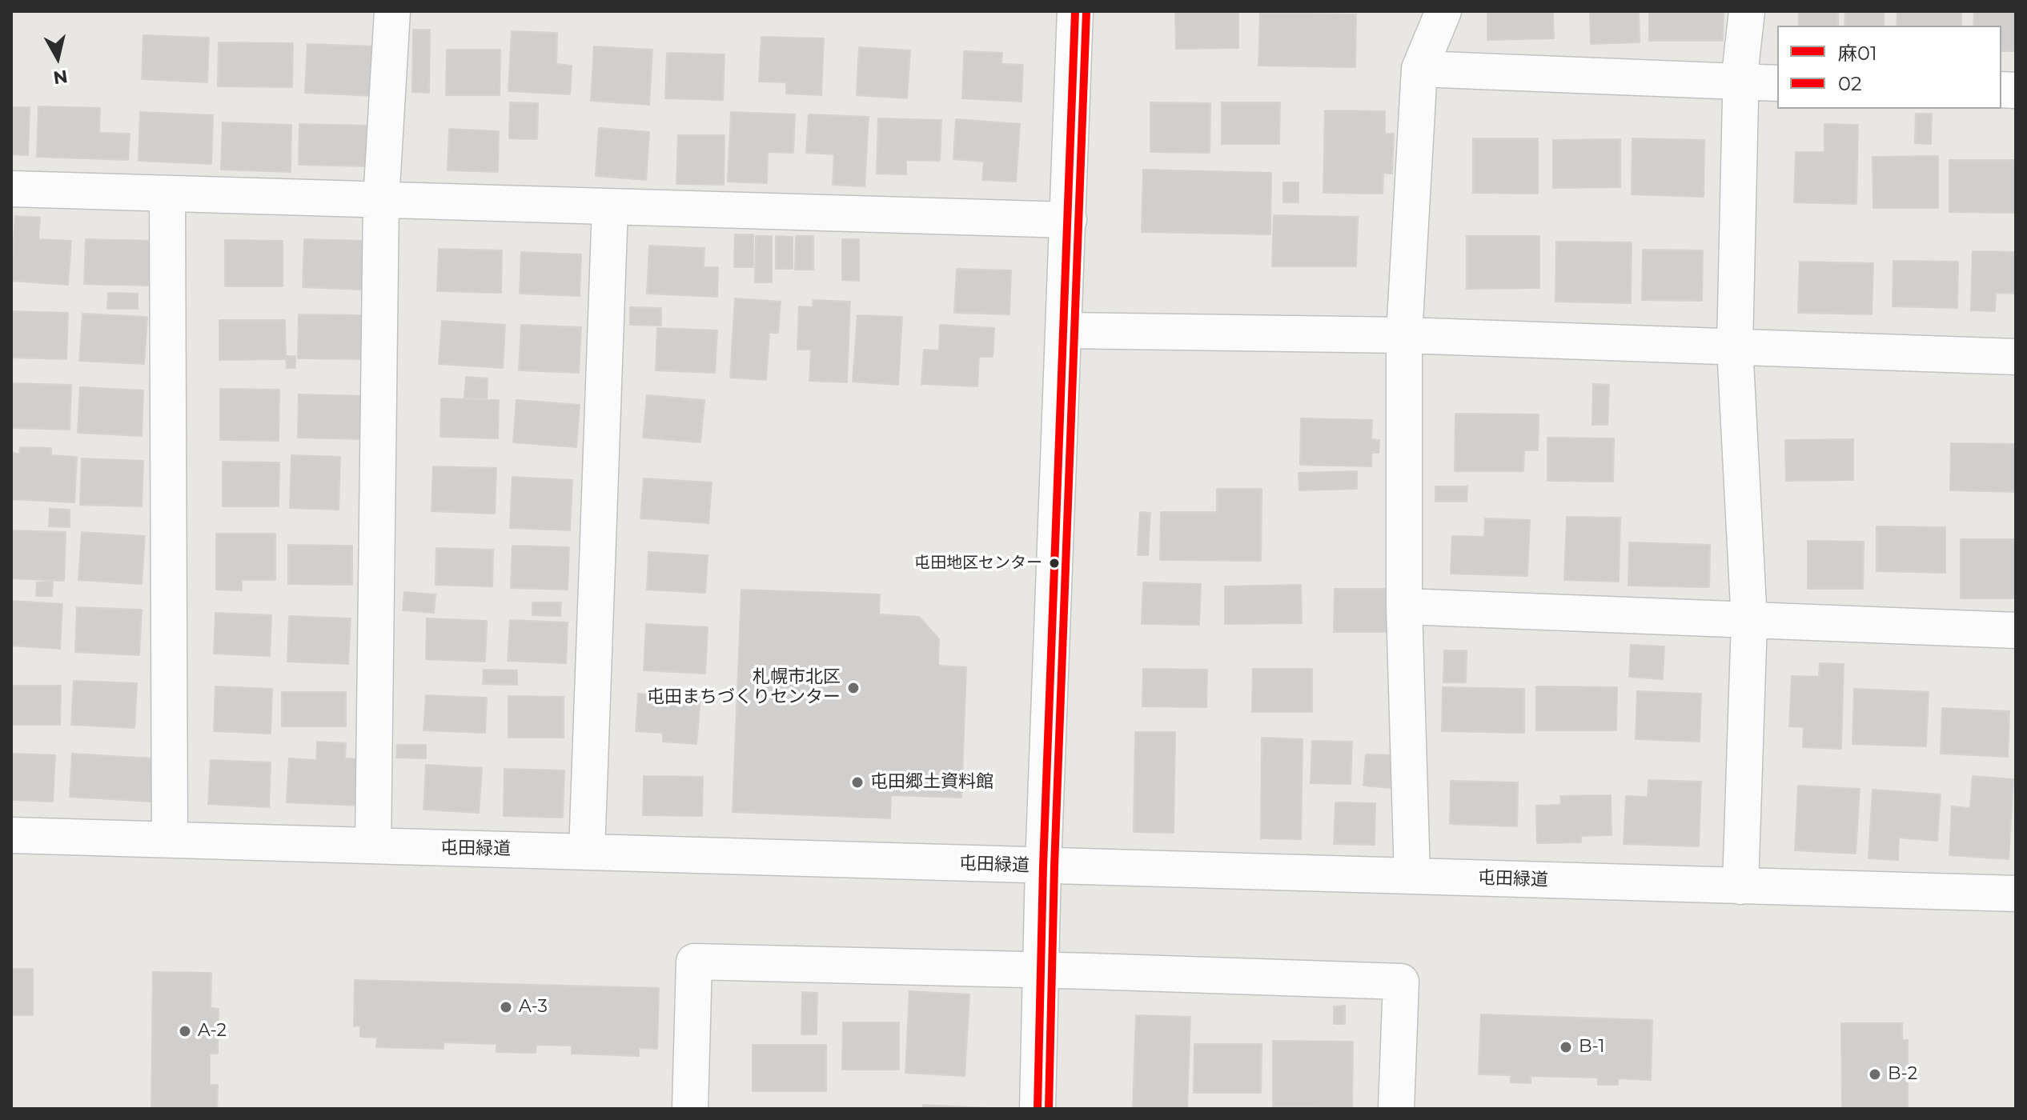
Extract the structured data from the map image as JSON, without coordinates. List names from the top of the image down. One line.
{"streets":{"street":["屯田緑道"]},"places":["屯田地区センター","札幌市北区 屯田まちづくりセンター","屯田郷土資料館","A-3","A-2","B-1","B-2"],"lines":["transit line 麻01","transit line 02"],"legend":["麻01","02"],"north":"bottom"}
